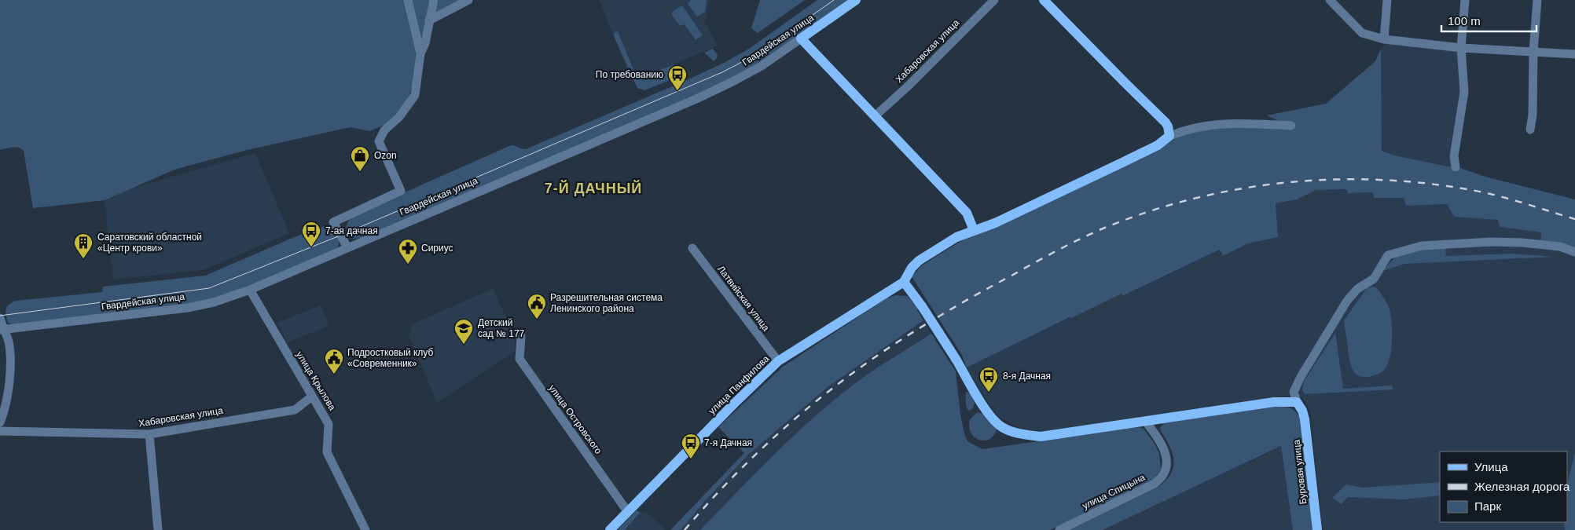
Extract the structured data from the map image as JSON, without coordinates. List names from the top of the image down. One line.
{"streets":{"main road":["Гвардейская улица","улица Панфилова","Буровая улица"],"street":["Хабаровская улица","Латвийская улица","улица Крылова","улица Островского","улица Спицына"]},"crossings":[["Гвардейская улица","улица Крылова"],["Хабаровская улица","улица Крылова"],["Латвийская улица","улица Панфилова"],["улица Панфилова","улица Островского"]],"districts":["7-Й ДАЧНЫЙ"],"places":{"bus stop":["По требованию","7-ая дачная","8-я Дачная","7-я Дачная"],"shop":["Ozon"],"building":["Саратовский областной «Центр крови»"],"pharmacy":["Сириус"],"public building":["Разрешительная система Ленинского района","Подростковый клуб «Современник»"],"school or university":["Детский сад № 177"]},"legend":["Улица","Железная дорога","Парк"],"scale_bar":"100 m"}
